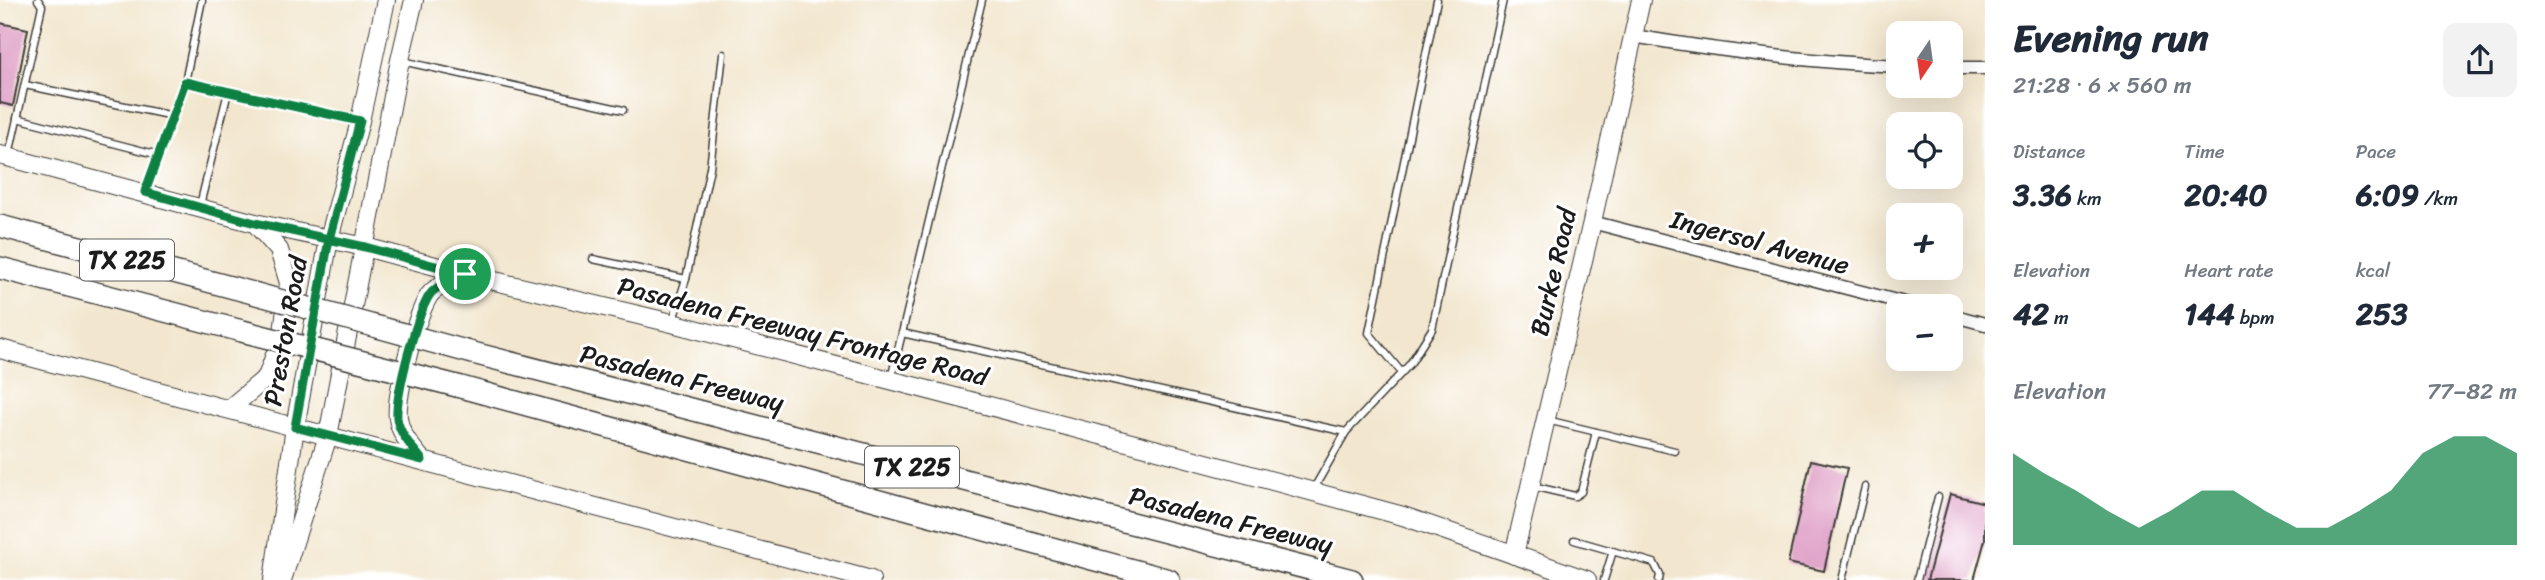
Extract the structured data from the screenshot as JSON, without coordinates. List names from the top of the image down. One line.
{"streets":{"highway":["TX 225","Pasadena Freeway"],"main road":["Burke Road","Preston Road","Pasadena Freeway Frontage Road"],"street":["Ingersol Avenue"]},"crossings":[["Ingersol Avenue","Burke Road"],["Burke Road","Pasadena Freeway Frontage Road"],["Preston Road","Pasadena Freeway Frontage Road"]],"north":"bottom","page":{"heading":["Evening run","21:28 · 6 × 560 m"],"map_buttons":["+","−"],"stats":[["Distance","3.36 km"],["Time","20:40"],["Pace","6:09 /km"],["Elevation","42 m"],["Heart rate","144 bpm"],["kcal","253"]],"chart":["Elevation","77–82 m"]}}
